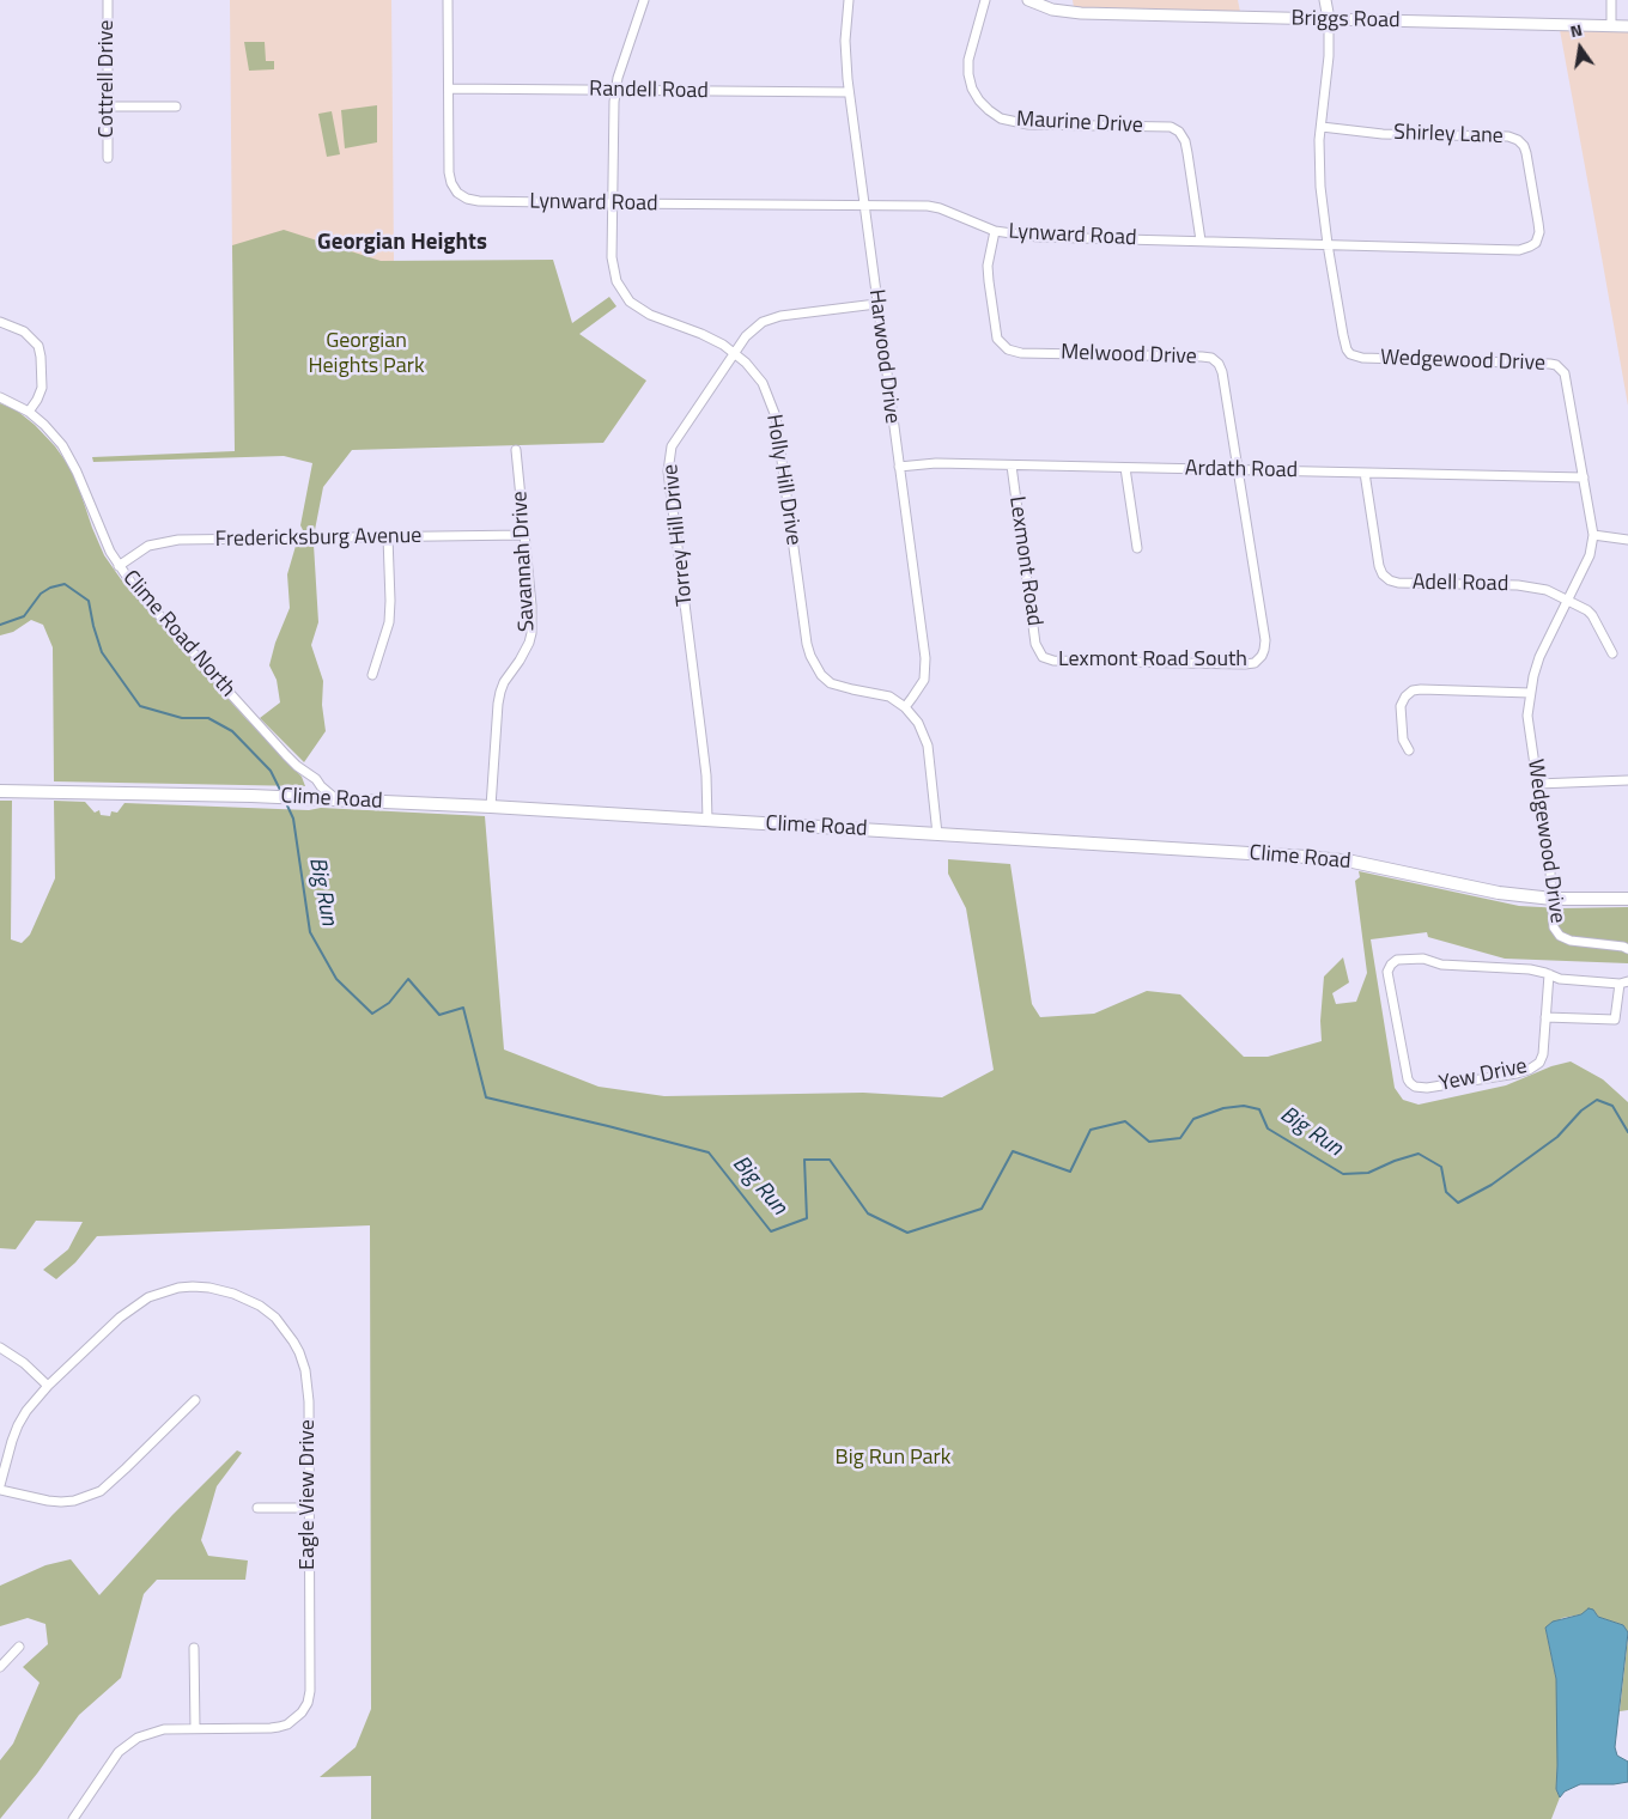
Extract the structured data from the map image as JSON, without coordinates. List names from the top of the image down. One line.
{"streets":{"main road":["Clime Road"],"street":["Briggs Road","Cottrell Drive","Randell Road","Maurine Drive","Shirley Lane","Lynward Road","Melwood Drive","Harwood Drive","Wedgewood Drive","Ardath Road","Holly Hill Drive","Torrey Hill Drive","Fredericksburg Avenue","Savannah Drive","Lexmont Road","Adell Road","Clime Road North","Lexmont Road South","Yew Drive","Eagle View Drive"]},"crossings":[["Briggs Road","Wedgewood Drive"],["Randell Road","Lynward Road"],["Randell Road","Harwood Drive"],["Randell Road","Holly Hill Drive"],["Maurine Drive","Lynward Road"],["Shirley Lane","Lynward Road"],["Shirley Lane","Wedgewood Drive"],["Lynward Road","Melwood Drive"],["Lynward Road","Harwood Drive"],["Lynward Road","Wedgewood Drive"],["Lynward Road","Holly Hill Drive"],["Melwood Drive","Ardath Road"],["Melwood Drive","Lexmont Road South"],["Harwood Drive","Ardath Road"],["Harwood Drive","Holly Hill Drive"],["Harwood Drive","Torrey Hill Drive"],["Wedgewood Drive","Ardath Road"],["Wedgewood Drive","Adell Road"],["Wedgewood Drive","Clime Road"],["Ardath Road","Lexmont Road"],["Ardath Road","Adell Road"],["Holly Hill Drive","Torrey Hill Drive"],["Torrey Hill Drive","Clime Road"],["Fredericksburg Avenue","Savannah Drive"],["Fredericksburg Avenue","Clime Road North"],["Savannah Drive","Clime Road"],["Lexmont Road","Lexmont Road South"],["Clime Road North","Clime Road"]],"districts":["Georgian Heights"],"water":["Big Run"],"parks":["Georgian Heights Park","Big Run Park"],"north":"top"}
